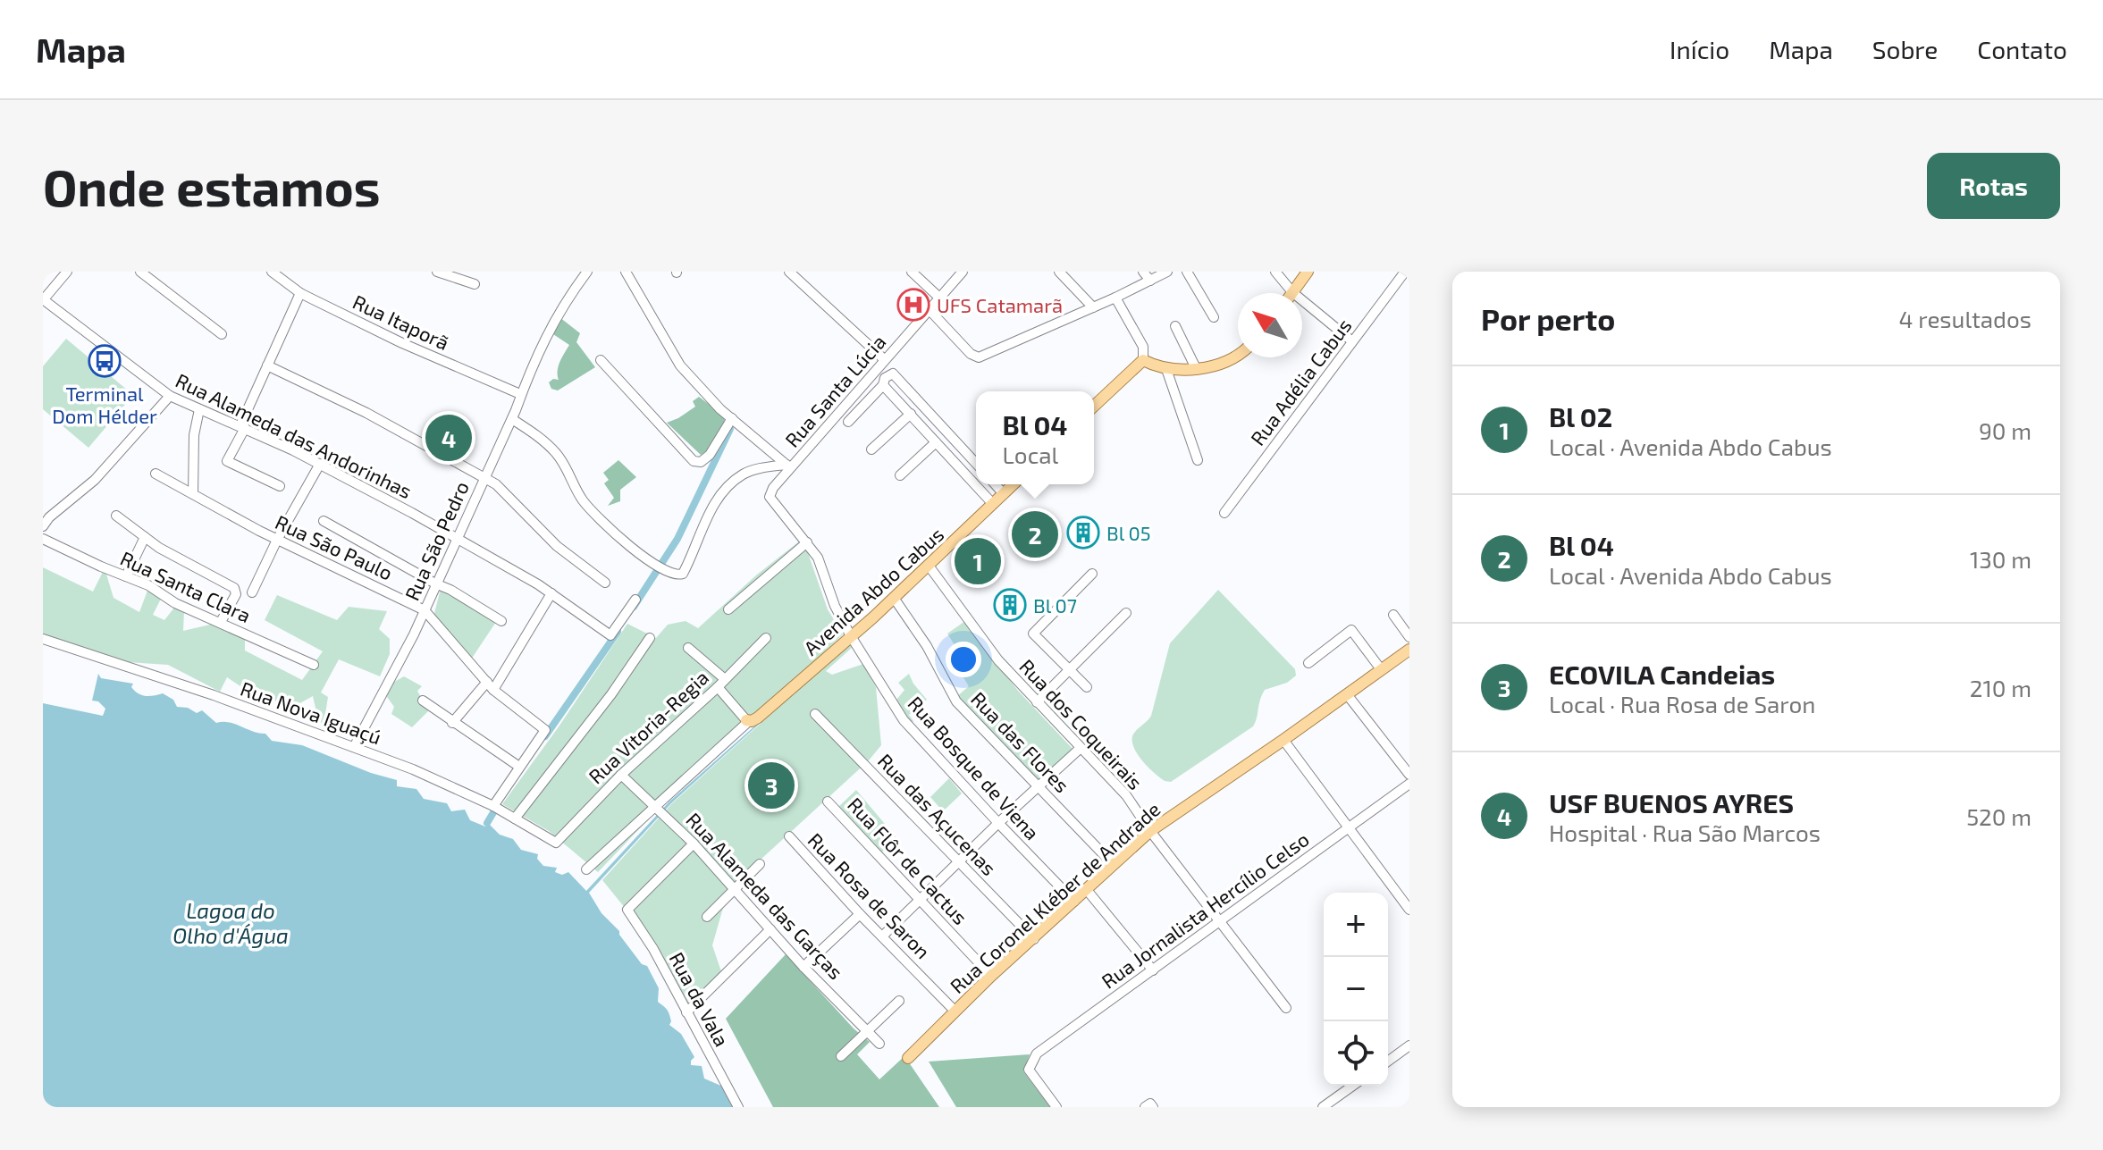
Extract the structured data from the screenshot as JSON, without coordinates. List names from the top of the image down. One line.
{"streets":{"main road":["Avenida Abdo Cabus","Rua Coronel Kléber de Andrade"],"street":["Rua Itaporã","Rua Adélia Cabus","Rua Santa Lúcia","Rua Alameda das Andorinhas","Rua São Pedro","Rua São Paulo","Rua Santa Clara","Rua Nova Iguaçú","Rua dos Coqueirais","Rua Vitoria-Regia","Rua das Flores","Rua Bosque de Viena","Rua das Açucenas","Rua Flôr de Cactus","Rua Alameda das Garças","Rua Rosa de Saron","Rua Jornalista Hercílio Celso","Rua da Vala"]},"crossings":[["Rua Itaporã","Rua São Pedro"],["Rua Santa Lúcia","Rua Bosque de Viena"],["Rua Alameda das Andorinhas","Rua São Pedro"],["Rua São Pedro","Rua São Paulo"],["Rua São Pedro","Rua Nova Iguaçú"],["Avenida Abdo Cabus","Rua dos Coqueirais"],["Avenida Abdo Cabus","Rua das Flores"],["Avenida Abdo Cabus","Rua Bosque de Viena"],["Rua Nova Iguaçú","Rua Vitoria-Regia"],["Rua dos Coqueirais","Rua Coronel Kléber de Andrade"],["Rua dos Coqueirais","Rua Jornalista Hercílio Celso"],["Rua Vitoria-Regia","Rua Alameda das Garças"],["Rua das Flores","Rua Coronel Kléber de Andrade"],["Rua Bosque de Viena","Rua Coronel Kléber de Andrade"],["Rua das Açucenas","Rua Coronel Kléber de Andrade"],["Rua Flôr de Cactus","Rua Coronel Kléber de Andrade"],["Rua Alameda das Garças","Rua da Vala"],["Rua Rosa de Saron","Rua Coronel Kléber de Andrade"]],"water":["Lagoa do Olho d'Água"],"places":{"hospital":["UFS Catamarã"],"bus stop":["Terminal Dom Hélder"],"building":["Bl 05","Bl 07"]},"north":"top left","page":{"header":"Mapa","nav":["Início","Mapa","Sobre","Contato"],"buttons":"Rotas","title":"Onde estamos","heading":["Por perto","4 resultados"],"list":[{"mark":"1","name":"Bl 02","note":"Local · Avenida Abdo Cabus","value":"90 m"},{"mark":"2","name":"Bl 04","note":"Local · Avenida Abdo Cabus","value":"130 m"},{"mark":"3","name":"ECOVILA Candeias","note":"Local · Rua Rosa de Saron","value":"210 m"},{"mark":"4","name":"USF BUENOS AYRES","note":"Hospital · Rua São Marcos","value":"520 m"}],"popup":["Bl 04","Local"],"pins":["4","2","1","3"],"map_buttons":["+","−"]}}
